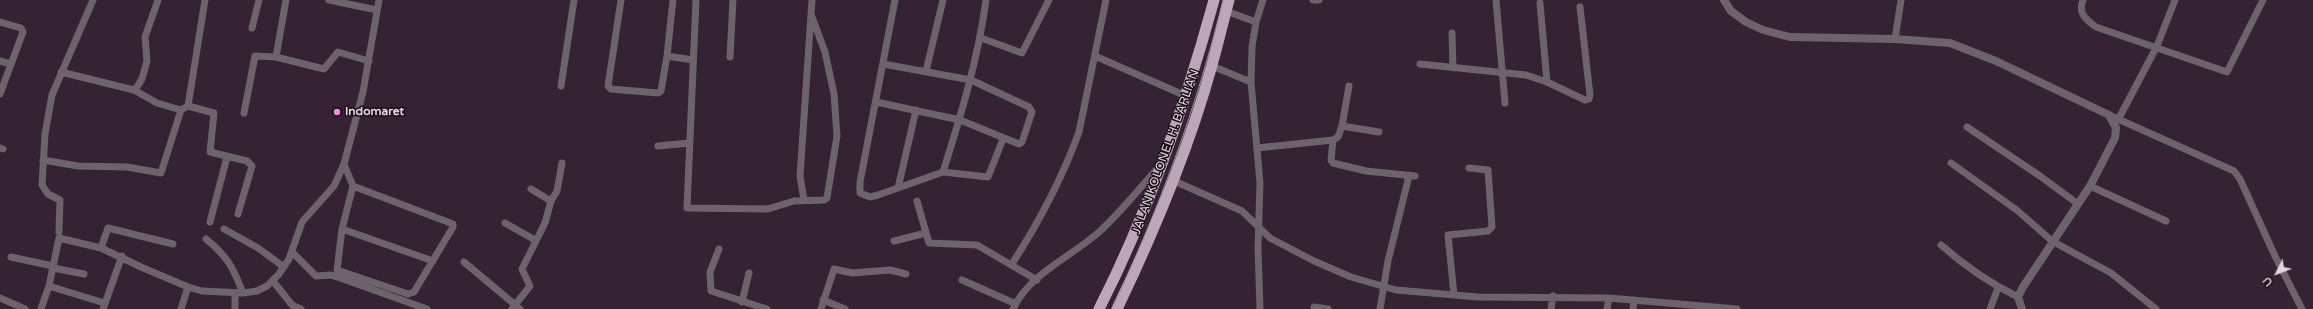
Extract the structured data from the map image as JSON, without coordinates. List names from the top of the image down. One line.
{"streets":{"highway":["JALAN KOLONEL H. BARLIAN"]},"places":["Indomaret"],"north":"bottom left"}
